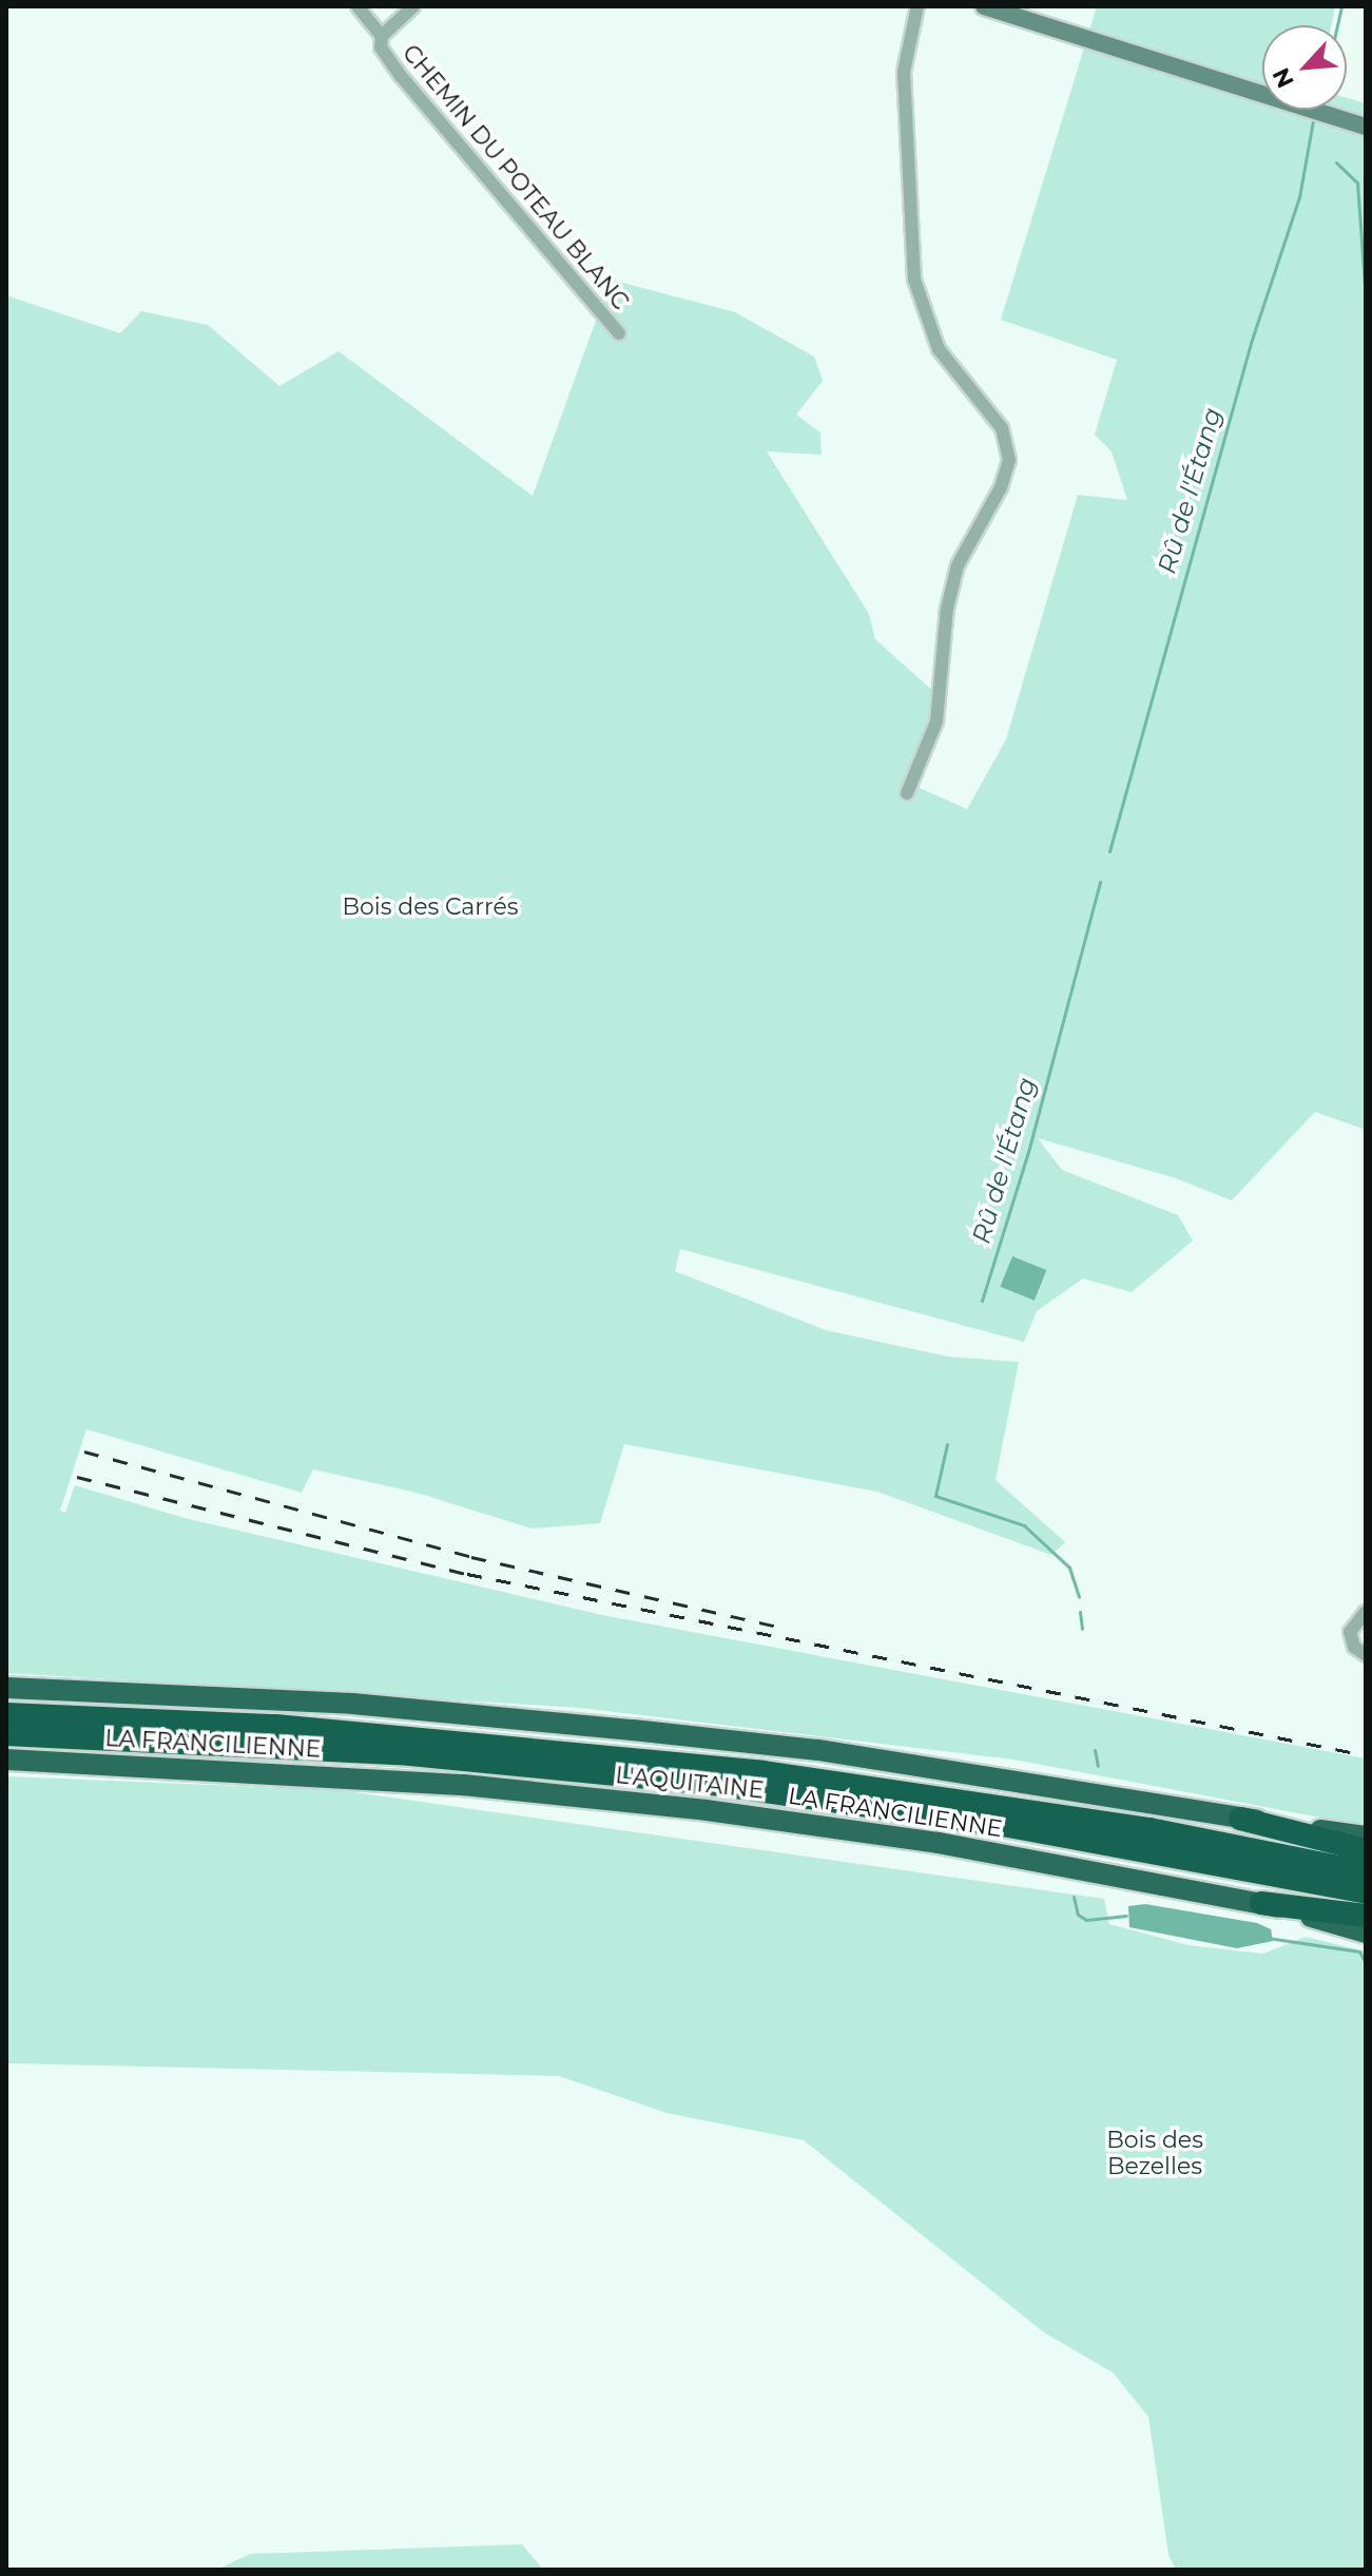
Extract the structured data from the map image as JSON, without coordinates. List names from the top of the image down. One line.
{"streets":{"highway":["LA FRANCILIENNE","L'AQUITAINE"],"street":["CHEMIN DU POTEAU BLANC"]},"water":["Rû de l'Étang"],"parks":["Bois des Carrés","Bois des Bezelles"],"north":"bottom left"}
